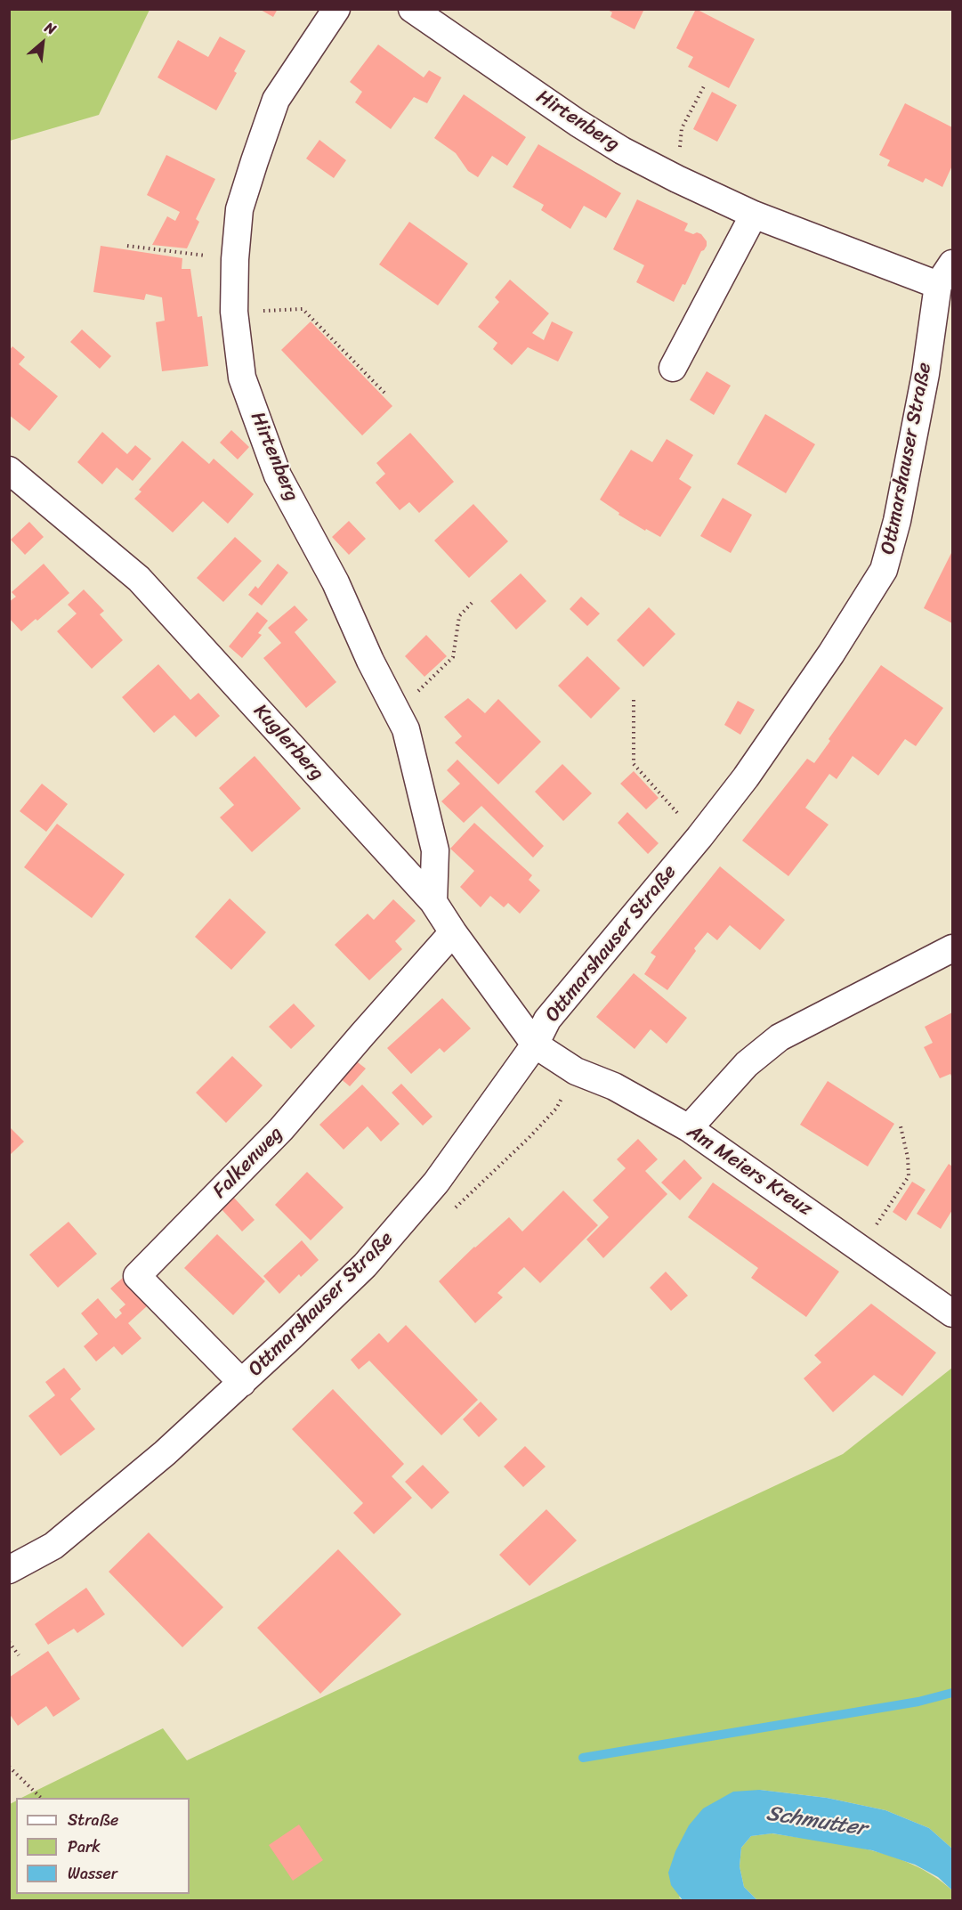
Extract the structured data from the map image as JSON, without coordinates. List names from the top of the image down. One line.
{"streets":{"street":["Hirtenberg","Ottmarshauser Straße","Kuglerberg","Falkenweg","Am Meiers Kreuz"]},"crossings":[["Hirtenberg","Ottmarshauser Straße"],["Hirtenberg","Kuglerberg"],["Ottmarshauser Straße","Kuglerberg"],["Ottmarshauser Straße","Falkenweg"],["Ottmarshauser Straße","Am Meiers Kreuz"],["Kuglerberg","Falkenweg"],["Kuglerberg","Am Meiers Kreuz"]],"water":["Schmutter"],"legend":["Straße","Park","Wasser"],"north":"top right"}
